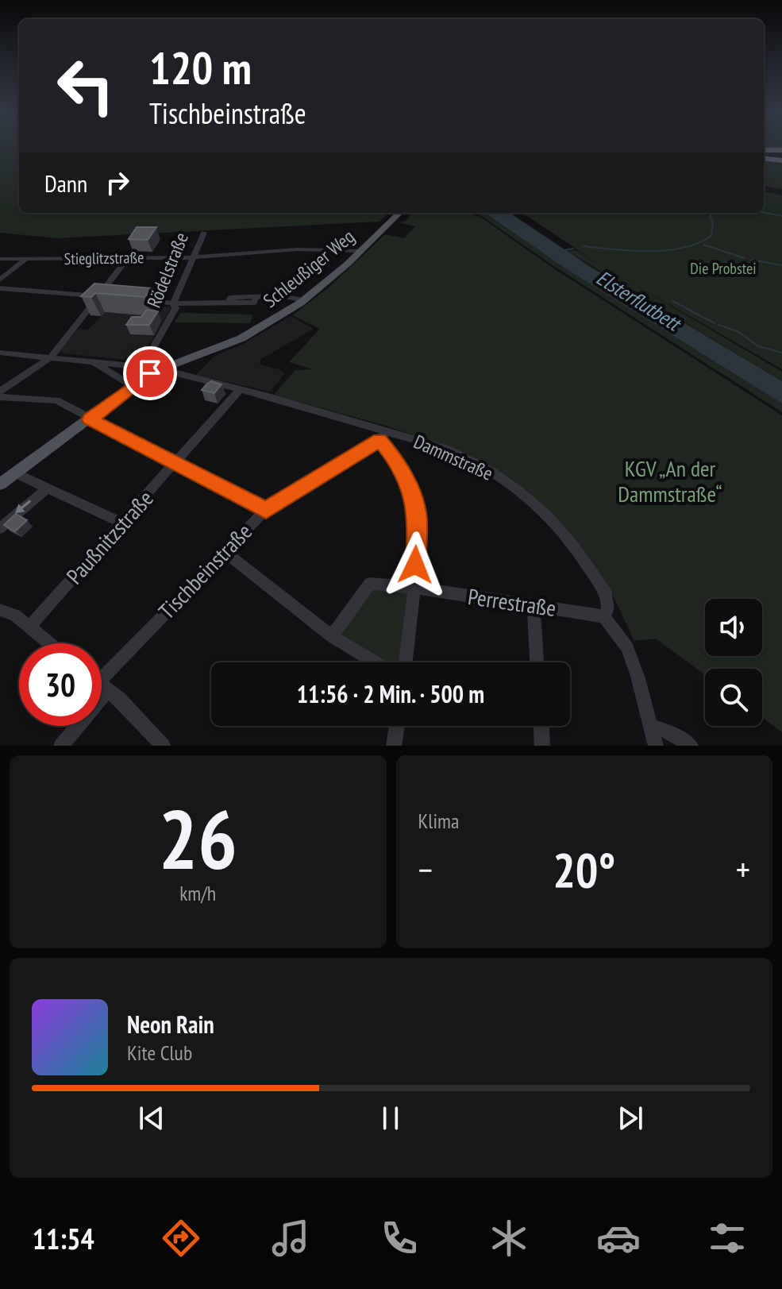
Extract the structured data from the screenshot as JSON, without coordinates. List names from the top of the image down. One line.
{"streets":{"main road":["Schleußiger Weg"],"street":["Stieglitzstraße","Rödelstraße","Dammstraße","Paußnitzstraße","Tischbeinstraße","Perrestraße"]},"crossings":[["Stieglitzstraße","Schleußiger Weg"],["Stieglitzstraße","Rödelstraße"],["Schleußiger Weg","Dammstraße"],["Dammstraße","Paußnitzstraße"],["Dammstraße","Tischbeinstraße"],["Dammstraße","Perrestraße"]],"water":["Elsterflutbett"],"parks":["Die Probstei","KGV „An der Dammstraße“"],"page":{"turn":["120 m","Tischbeinstraße"],"then":"Dann","limit":"30","trip":"11:56 · 2 Min. · 500 m","tile":[["26","km/h"],"Klima"],"heat":["−","20°","+"],"song":["Neon Rain","Kite Club"],"tabs":"11:54"}}
